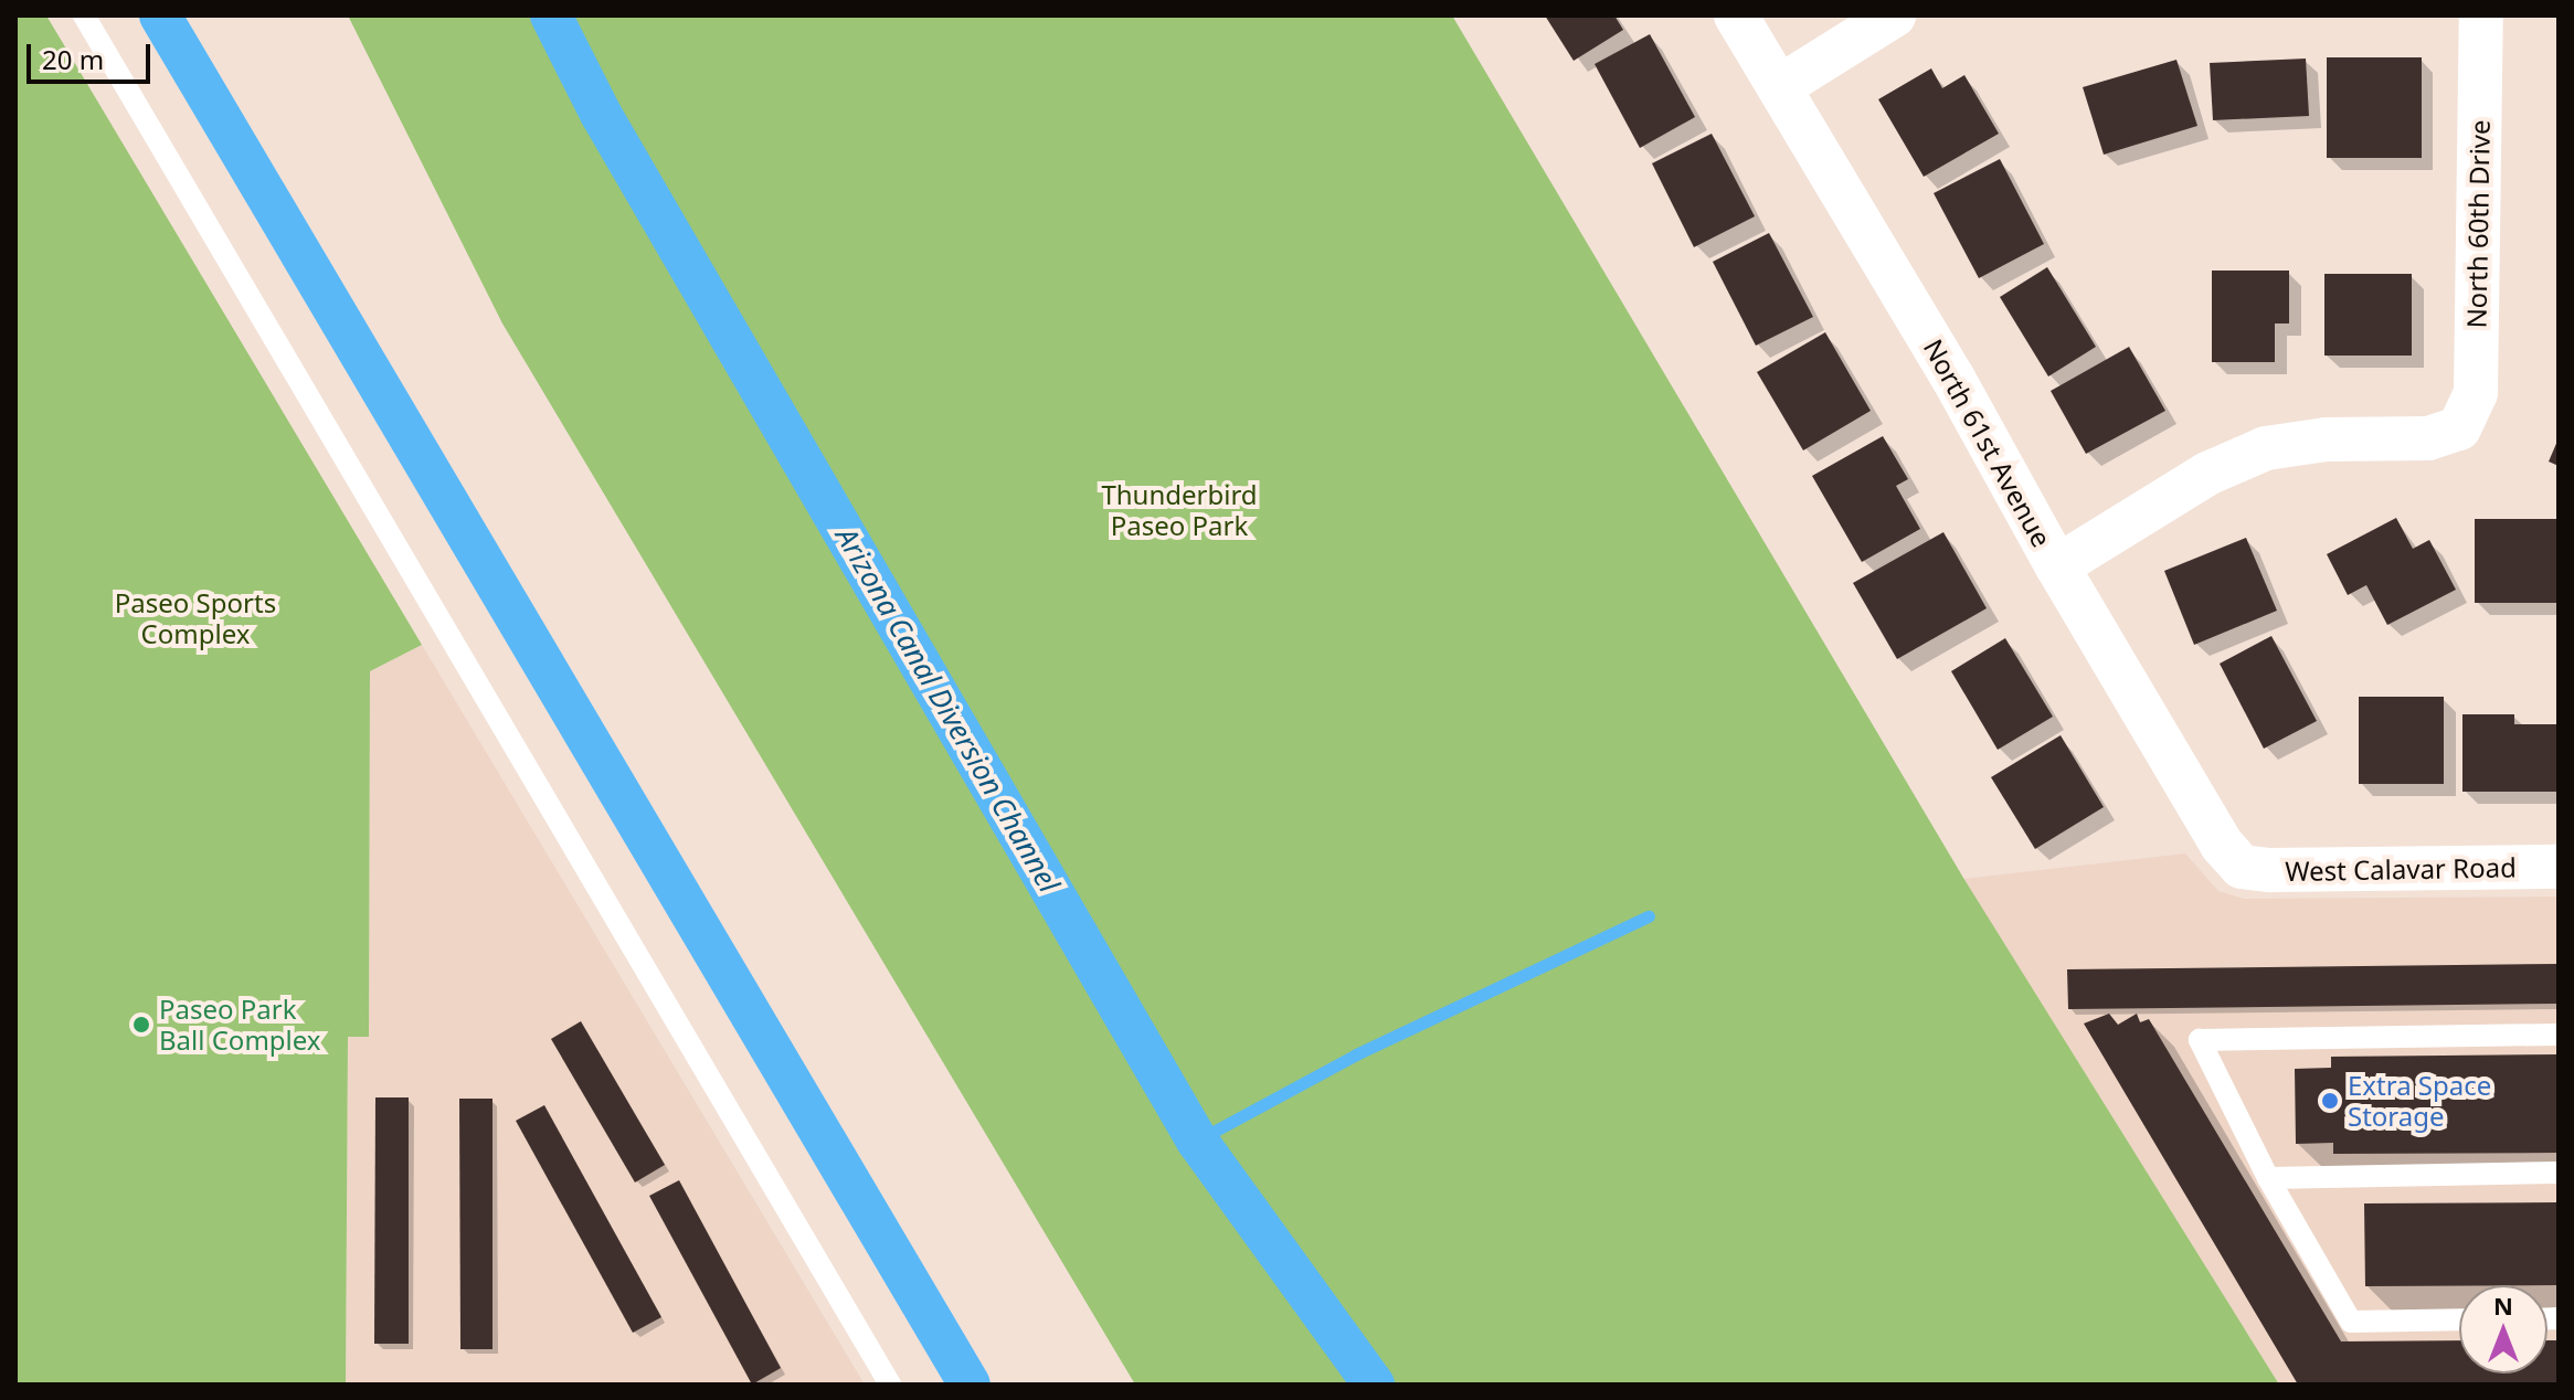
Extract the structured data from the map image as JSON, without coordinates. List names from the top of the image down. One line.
{"streets":{"street":["North 60th Drive","North 61st Avenue","West Calavar Road"]},"crossings":[["North 60th Drive","North 61st Avenue"],["North 61st Avenue","West Calavar Road"]],"water":["Arizona Canal Diversion Channel"],"parks":["Thunderbird Paseo Park","Paseo Sports Complex"],"places":["Paseo Park Ball Complex","Extra Space Storage"],"scale_bar":"20 m","north":"top"}
